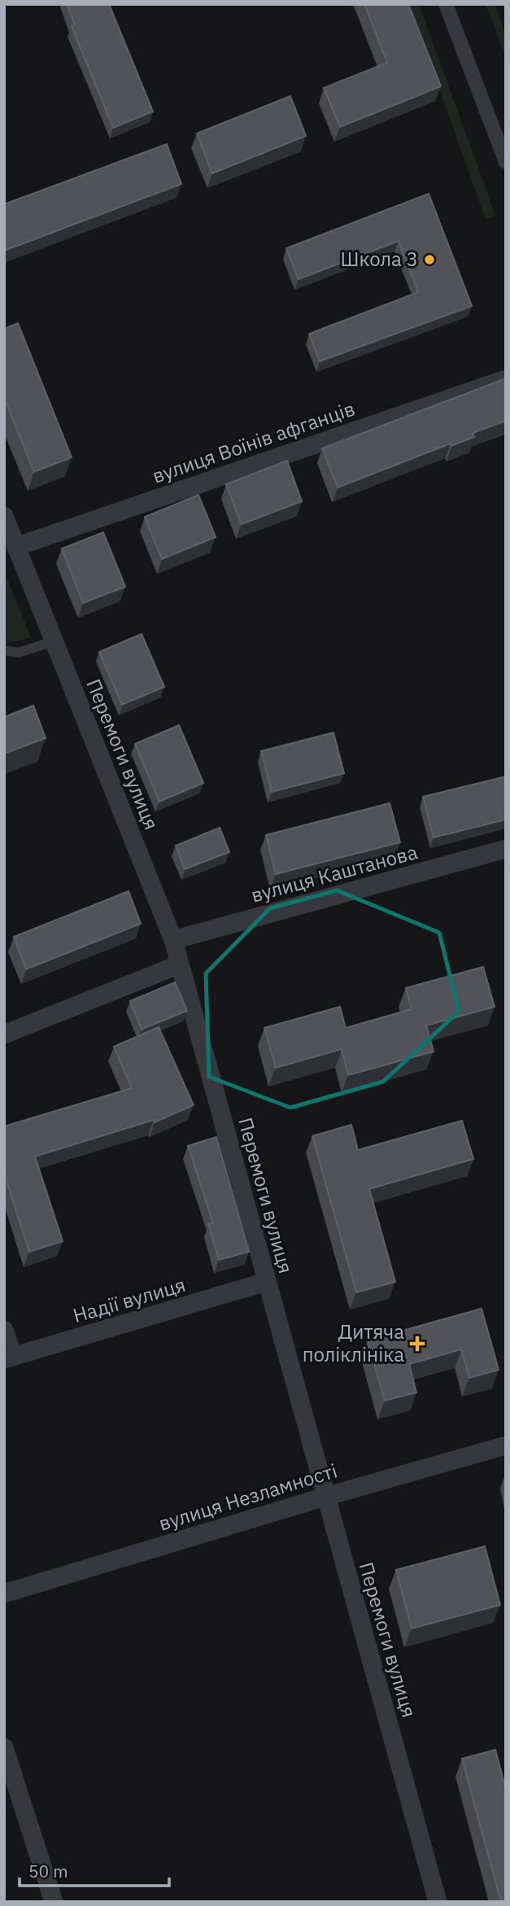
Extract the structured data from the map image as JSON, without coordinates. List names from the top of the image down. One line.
{"streets":{"street":["вулиця Воїнів афганців","Перемоги вулиця","вулиця Каштанова","Надії вулиця","вулиця Незламності"]},"crossings":[["вулиця Воїнів афганців","Перемоги вулиця"],["Перемоги вулиця","вулиця Каштанова"],["Перемоги вулиця","Надії вулиця"],["Перемоги вулиця","вулиця Незламності"]],"places":{"other":["Школа 3"],"health":["Дитяча поліклініка"]},"scale_bar":"50 m"}
